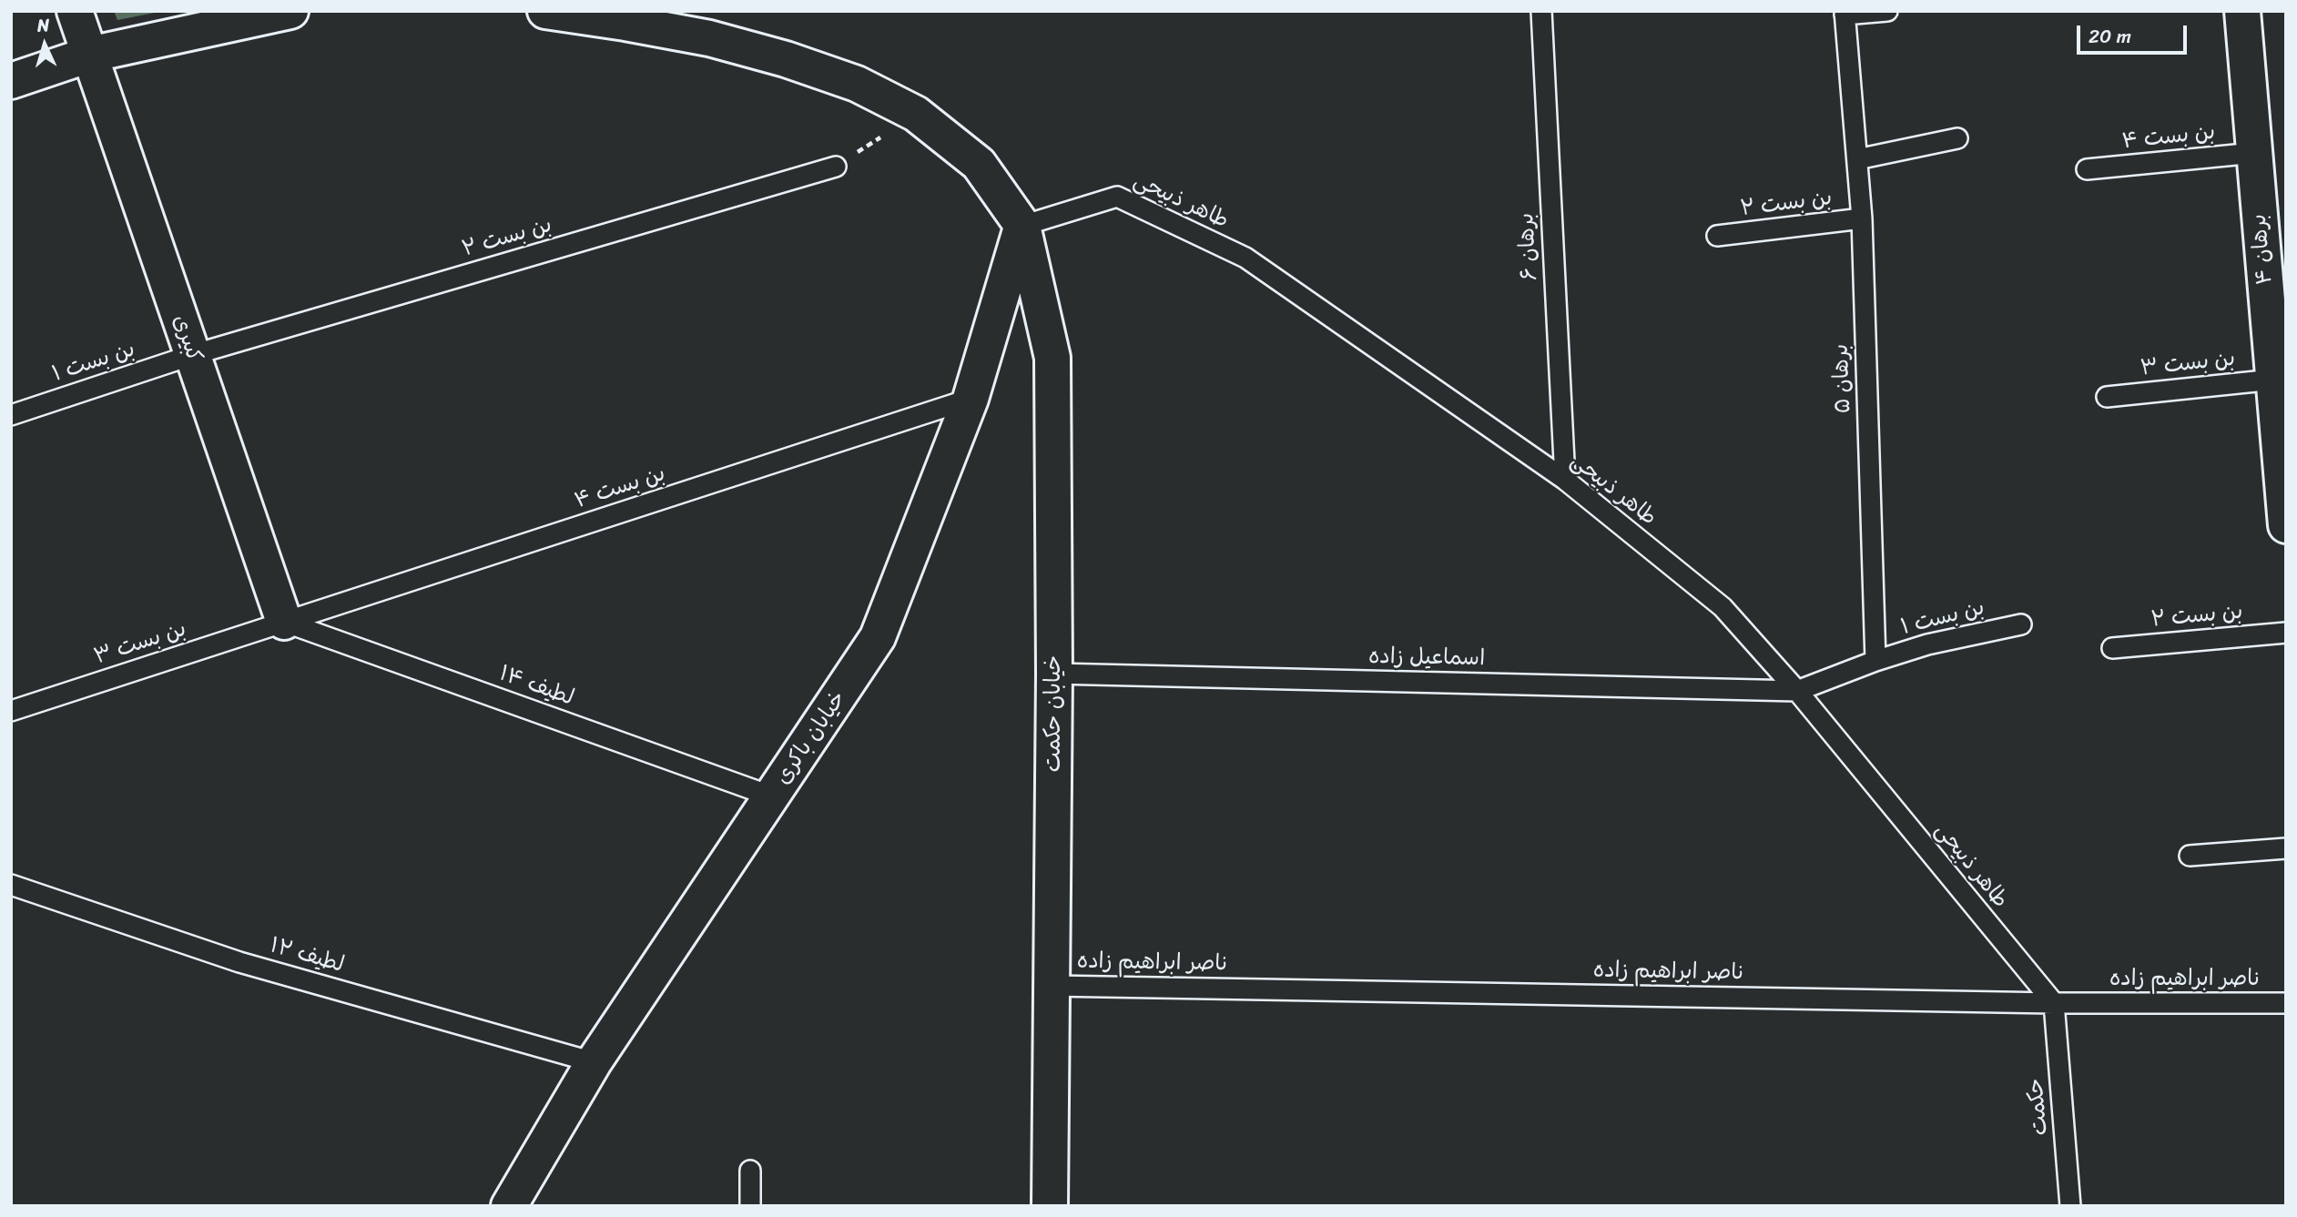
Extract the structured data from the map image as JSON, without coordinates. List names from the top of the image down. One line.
{"streets":{"street":["برهان ۴","کبیری","خیابان حکمت","خیابان باکری"],"lane":["بن بست ۴","طاهر ذبیحی","بن بست ۲","برهان ۶","بن بست ۱","بن بست ۳","برهان ۵","اسماعیل زاده","لطیف ۱۴","لطیف ۱۲","ناصر ابراهیم زاده","حکمت"]},"crossings":[["بن بست ۴","برهان ۴"],["بن بست ۴","کبیری"],["بن بست ۴","بن بست ۳"],["بن بست ۴","لطیف ۱۴"],["بن بست ۴","خیابان باکری"],["طاهر ذبیحی","برهان ۶"],["طاهر ذبیحی","اسماعیل زاده"],["طاهر ذبیحی","خیابان حکمت"],["طاهر ذبیحی","خیابان باکری"],["طاهر ذبیحی","ناصر ابراهیم زاده"],["طاهر ذبیحی","حکمت"],["بن بست ۲","کبیری"],["بن بست ۲","بن بست ۱"],["بن بست ۲","برهان ۵"],["برهان ۴","بن بست ۳"],["کبیری","بن بست ۱"],["کبیری","بن بست ۳"],["کبیری","لطیف ۱۴"],["بن بست ۱","برهان ۵"],["بن بست ۳","لطیف ۱۴"],["اسماعیل زاده","خیابان حکمت"],["لطیف ۱۴","خیابان باکری"],["خیابان حکمت","خیابان باکری"],["خیابان حکمت","ناصر ابراهیم زاده"],["خیابان باکری","لطیف ۱۲"],["ناصر ابراهیم زاده","حکمت"]],"scale_bar":"20 m","north":"top"}
